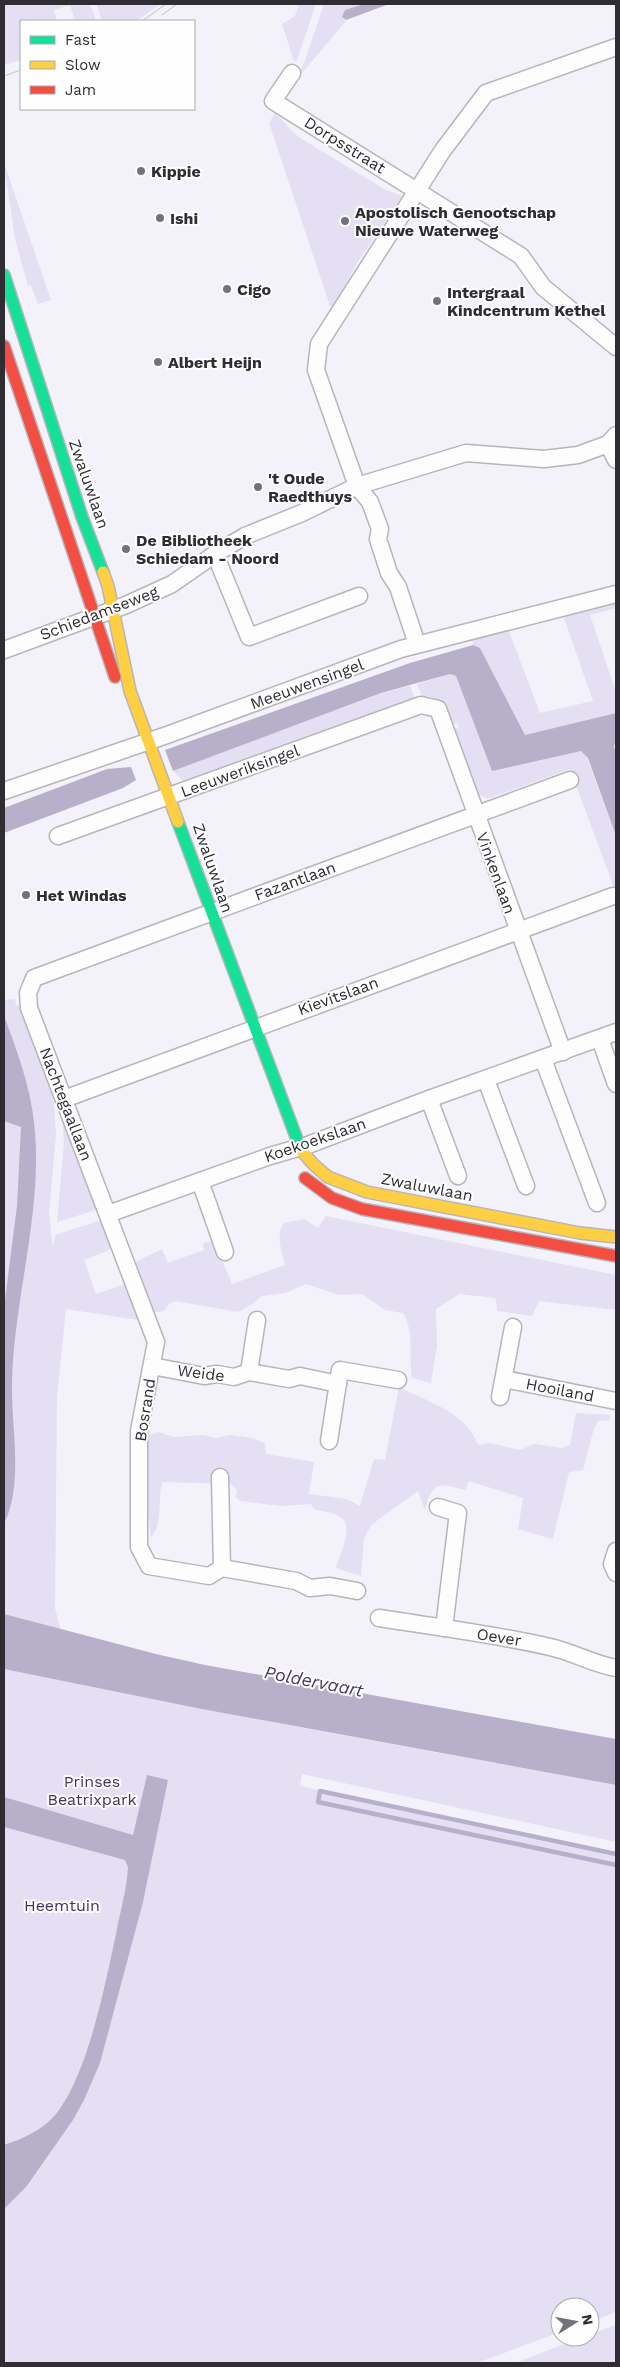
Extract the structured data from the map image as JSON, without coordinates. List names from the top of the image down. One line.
{"streets":{"main road":["Zwaluwlaan"],"street":["Dorpsstraat","Schiedamseweg","Meeuwensingel","Leeuweriksingel","Vinkenlaan","Fazantlaan","Kievitslaan","Nachtegaallaan","Koekoekslaan","Weide","Hooiland","Bosrand","Oever"]},"crossings":[["Zwaluwlaan","Schiedamseweg"],["Zwaluwlaan","Meeuwensingel"],["Zwaluwlaan","Leeuweriksingel"],["Zwaluwlaan","Fazantlaan"],["Zwaluwlaan","Kievitslaan"],["Zwaluwlaan","Koekoekslaan"],["Leeuweriksingel","Vinkenlaan"],["Vinkenlaan","Fazantlaan"],["Vinkenlaan","Kievitslaan"],["Vinkenlaan","Koekoekslaan"],["Fazantlaan","Nachtegaallaan"],["Kievitslaan","Nachtegaallaan"],["Nachtegaallaan","Koekoekslaan"],["Nachtegaallaan","Bosrand"],["Koekoekslaan","Bosrand"],["Weide","Bosrand"]],"water":["Poldervaart"],"parks":["Prinses Beatrixpark","Heemtuin"],"places":["Kippie","Ishi","Apostolisch Genootschap Nieuwe Waterweg","Cigo","Intergraal Kindcentrum Kethel","Albert Heijn","'t Oude Raedthuys","De Bibliotheek Schiedam - Noord","Het Windas"],"legend":["Fast","Slow","Jam"],"north":"right"}
